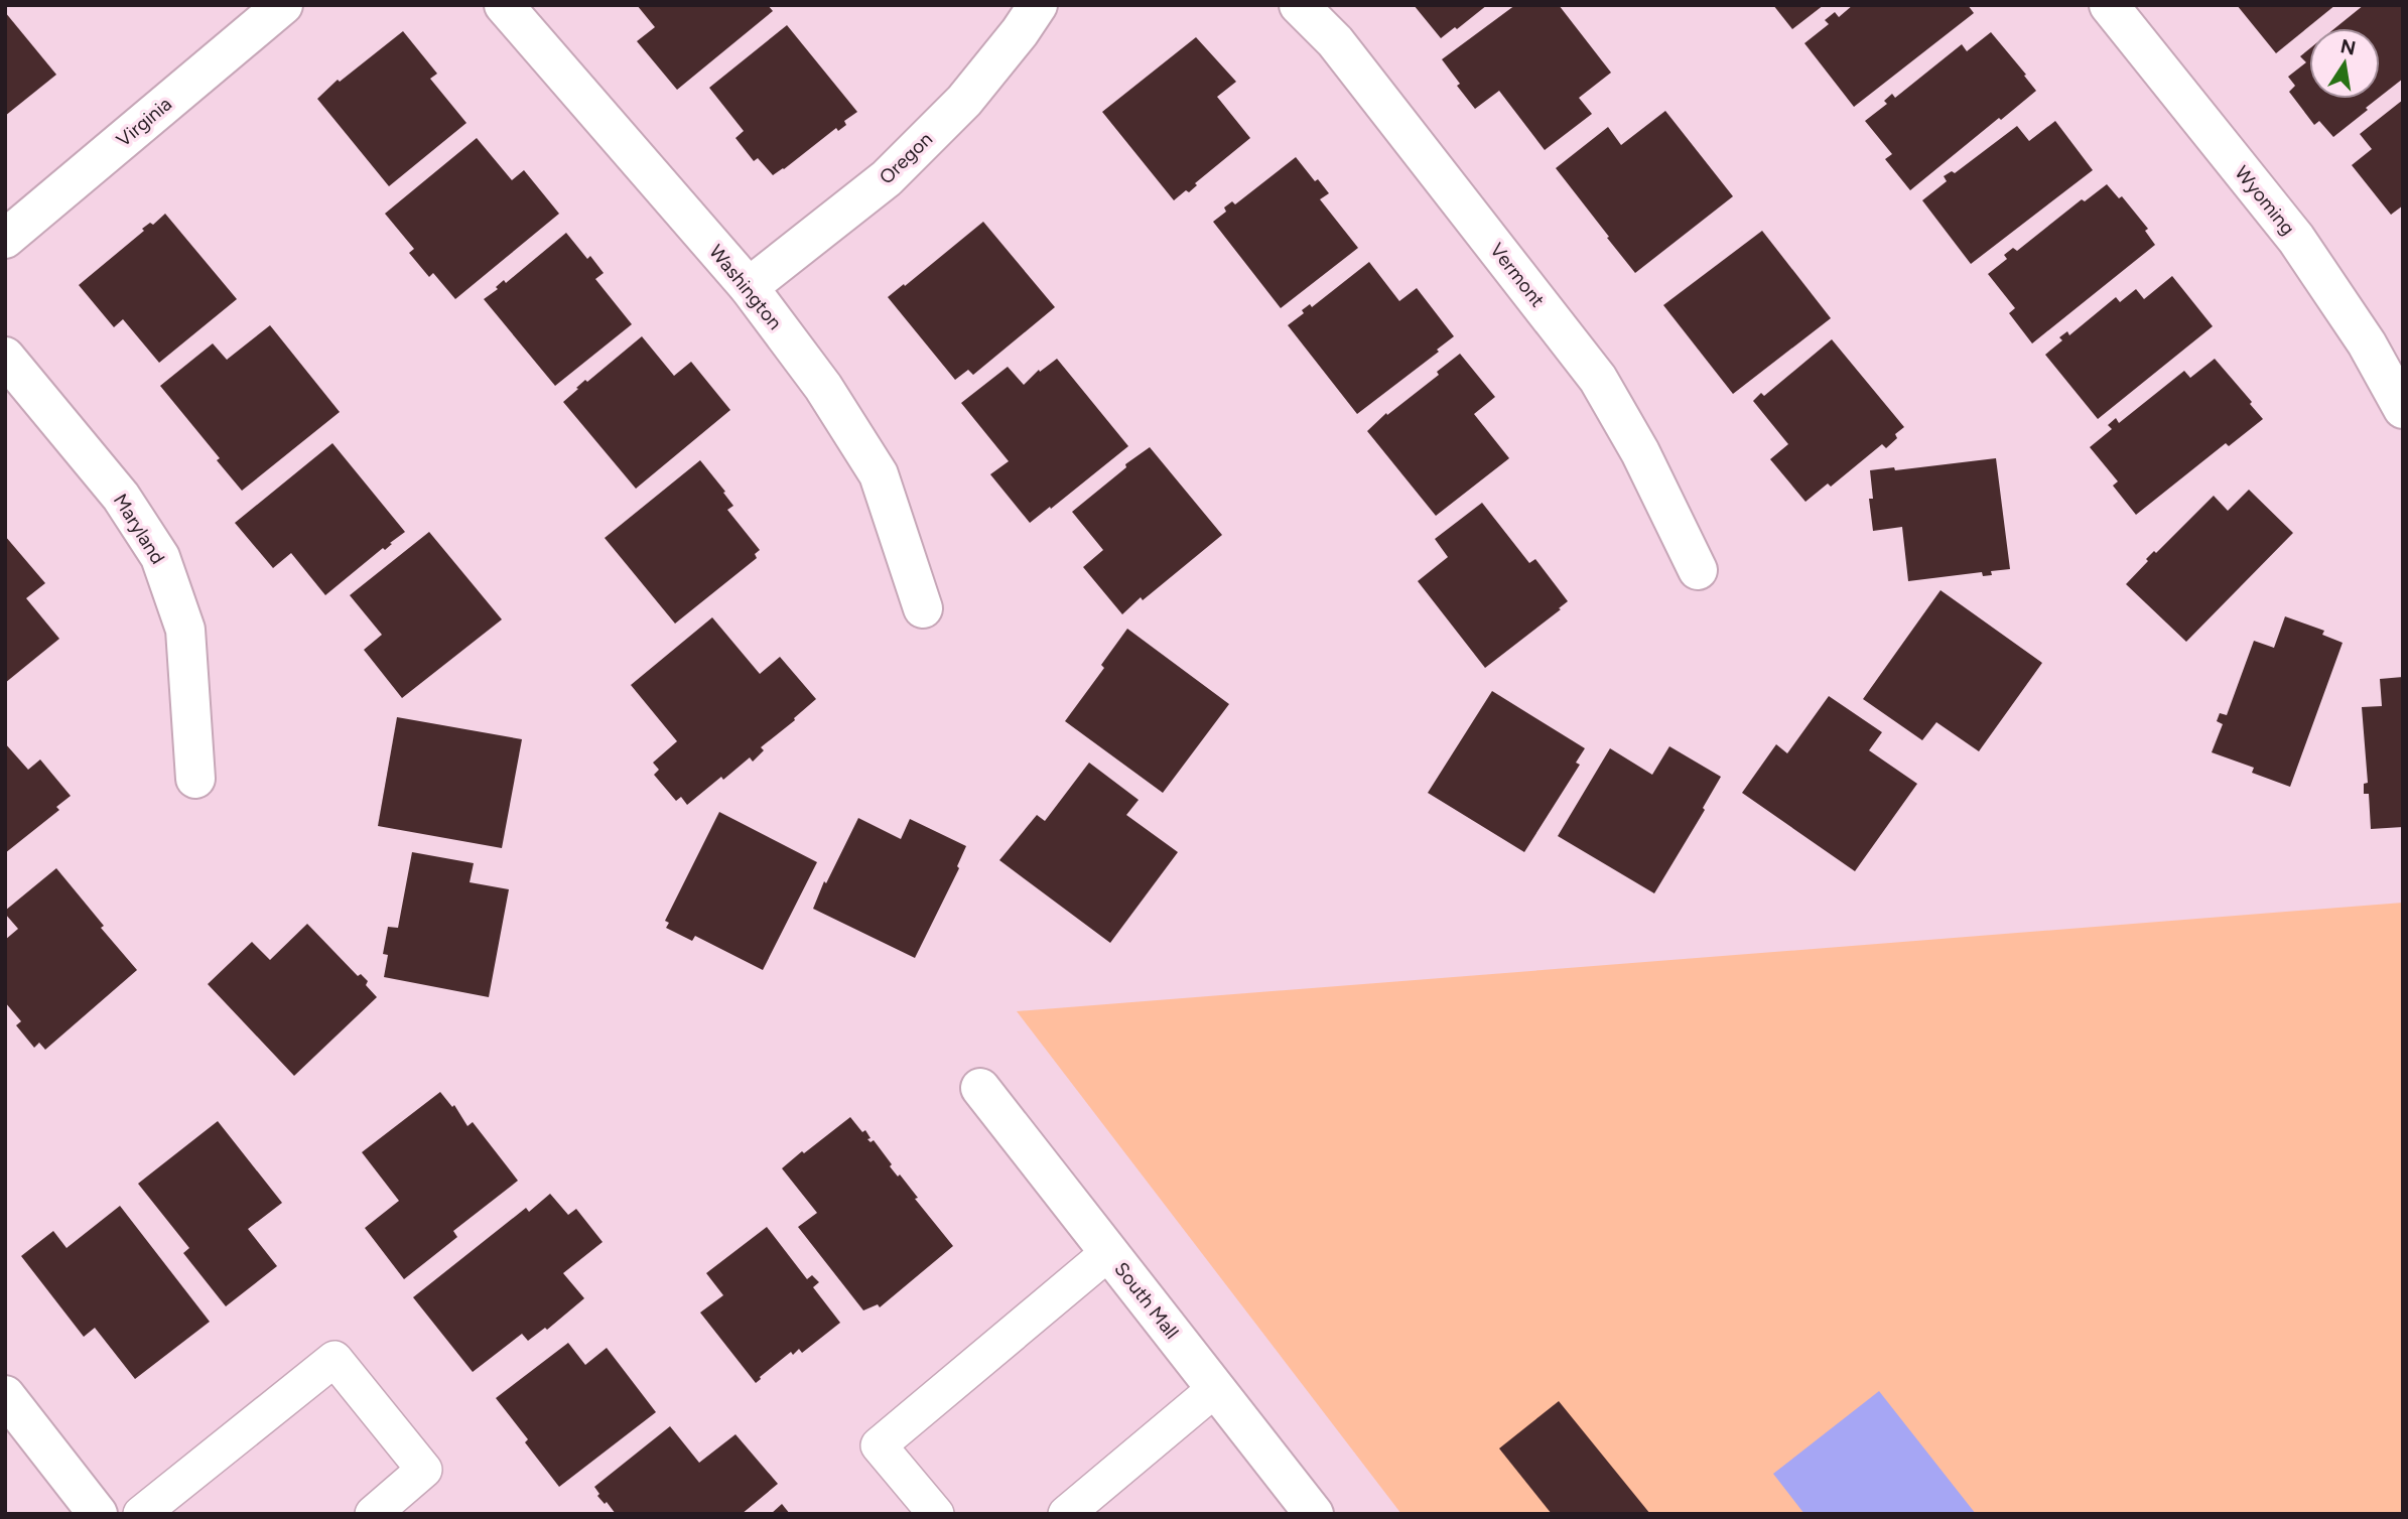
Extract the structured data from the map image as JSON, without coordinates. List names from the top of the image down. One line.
{"streets":{"street":["Virginia","Oregon","Wyoming","Vermont","Washington","Maryland","South Mall"]},"crossings":[["Oregon","Washington"]],"north":"top"}
